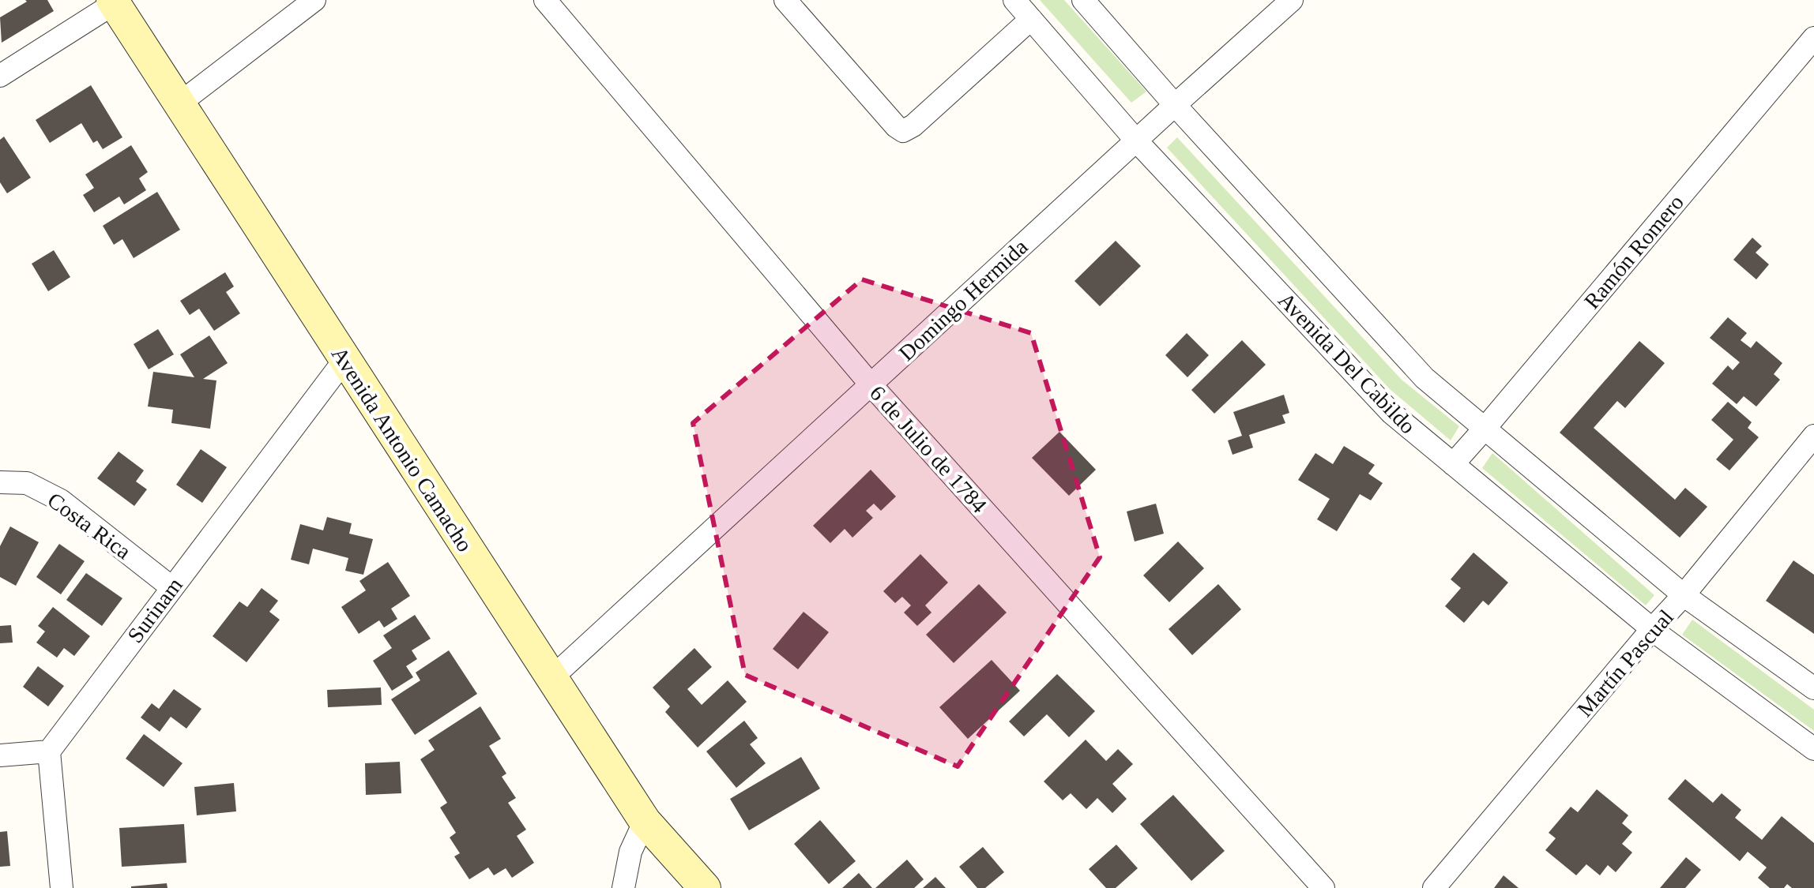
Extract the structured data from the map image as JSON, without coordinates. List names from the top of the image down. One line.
{"streets":{"street":["Ramón Romero","Domingo Hermida","Avenida Del Cabildo","Avenida Antonio Camacho","6 de Julio de 1784","Costa Rica","Surinam","Martín Pascual"]},"crossings":[["Ramón Romero","Avenida Del Cabildo"],["Domingo Hermida","Avenida Del Cabildo"],["Domingo Hermida","Avenida Antonio Camacho"],["Domingo Hermida","6 de Julio de 1784"],["Avenida Del Cabildo","Martín Pascual"],["Avenida Antonio Camacho","Surinam"],["Costa Rica","Surinam"]]}
